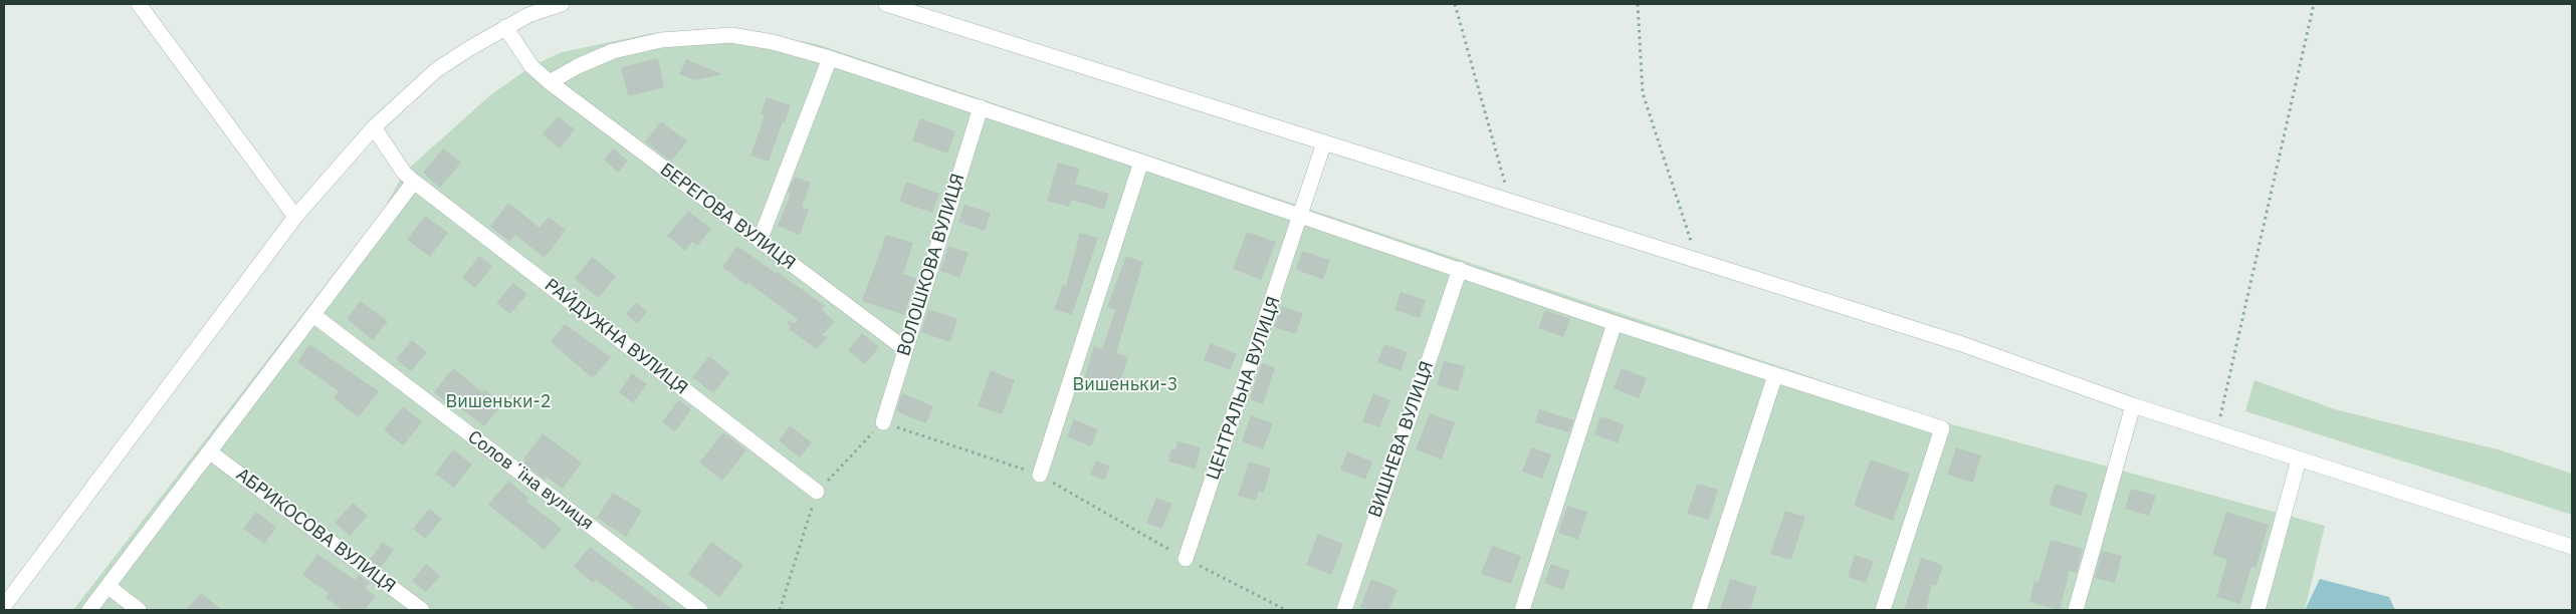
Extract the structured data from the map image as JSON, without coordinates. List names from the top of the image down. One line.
{"streets":{"street":["БЕРЕГОВА ВУЛИЦЯ","ВОЛОШКОВА ВУЛИЦЯ","РАЙДУЖНА ВУЛИЦЯ","ЦЕНТРАЛЬНА ВУЛИЦЯ","ВИШНЕВА ВУЛИЦЯ","Соловʼїна вулиця","АБРИКОСОВА ВУЛИЦЯ"]},"crossings":[["БЕРЕГОВА ВУЛИЦЯ","ВОЛОШКОВА ВУЛИЦЯ"]],"parks":["Вишеньки-3","Вишеньки-2"]}
